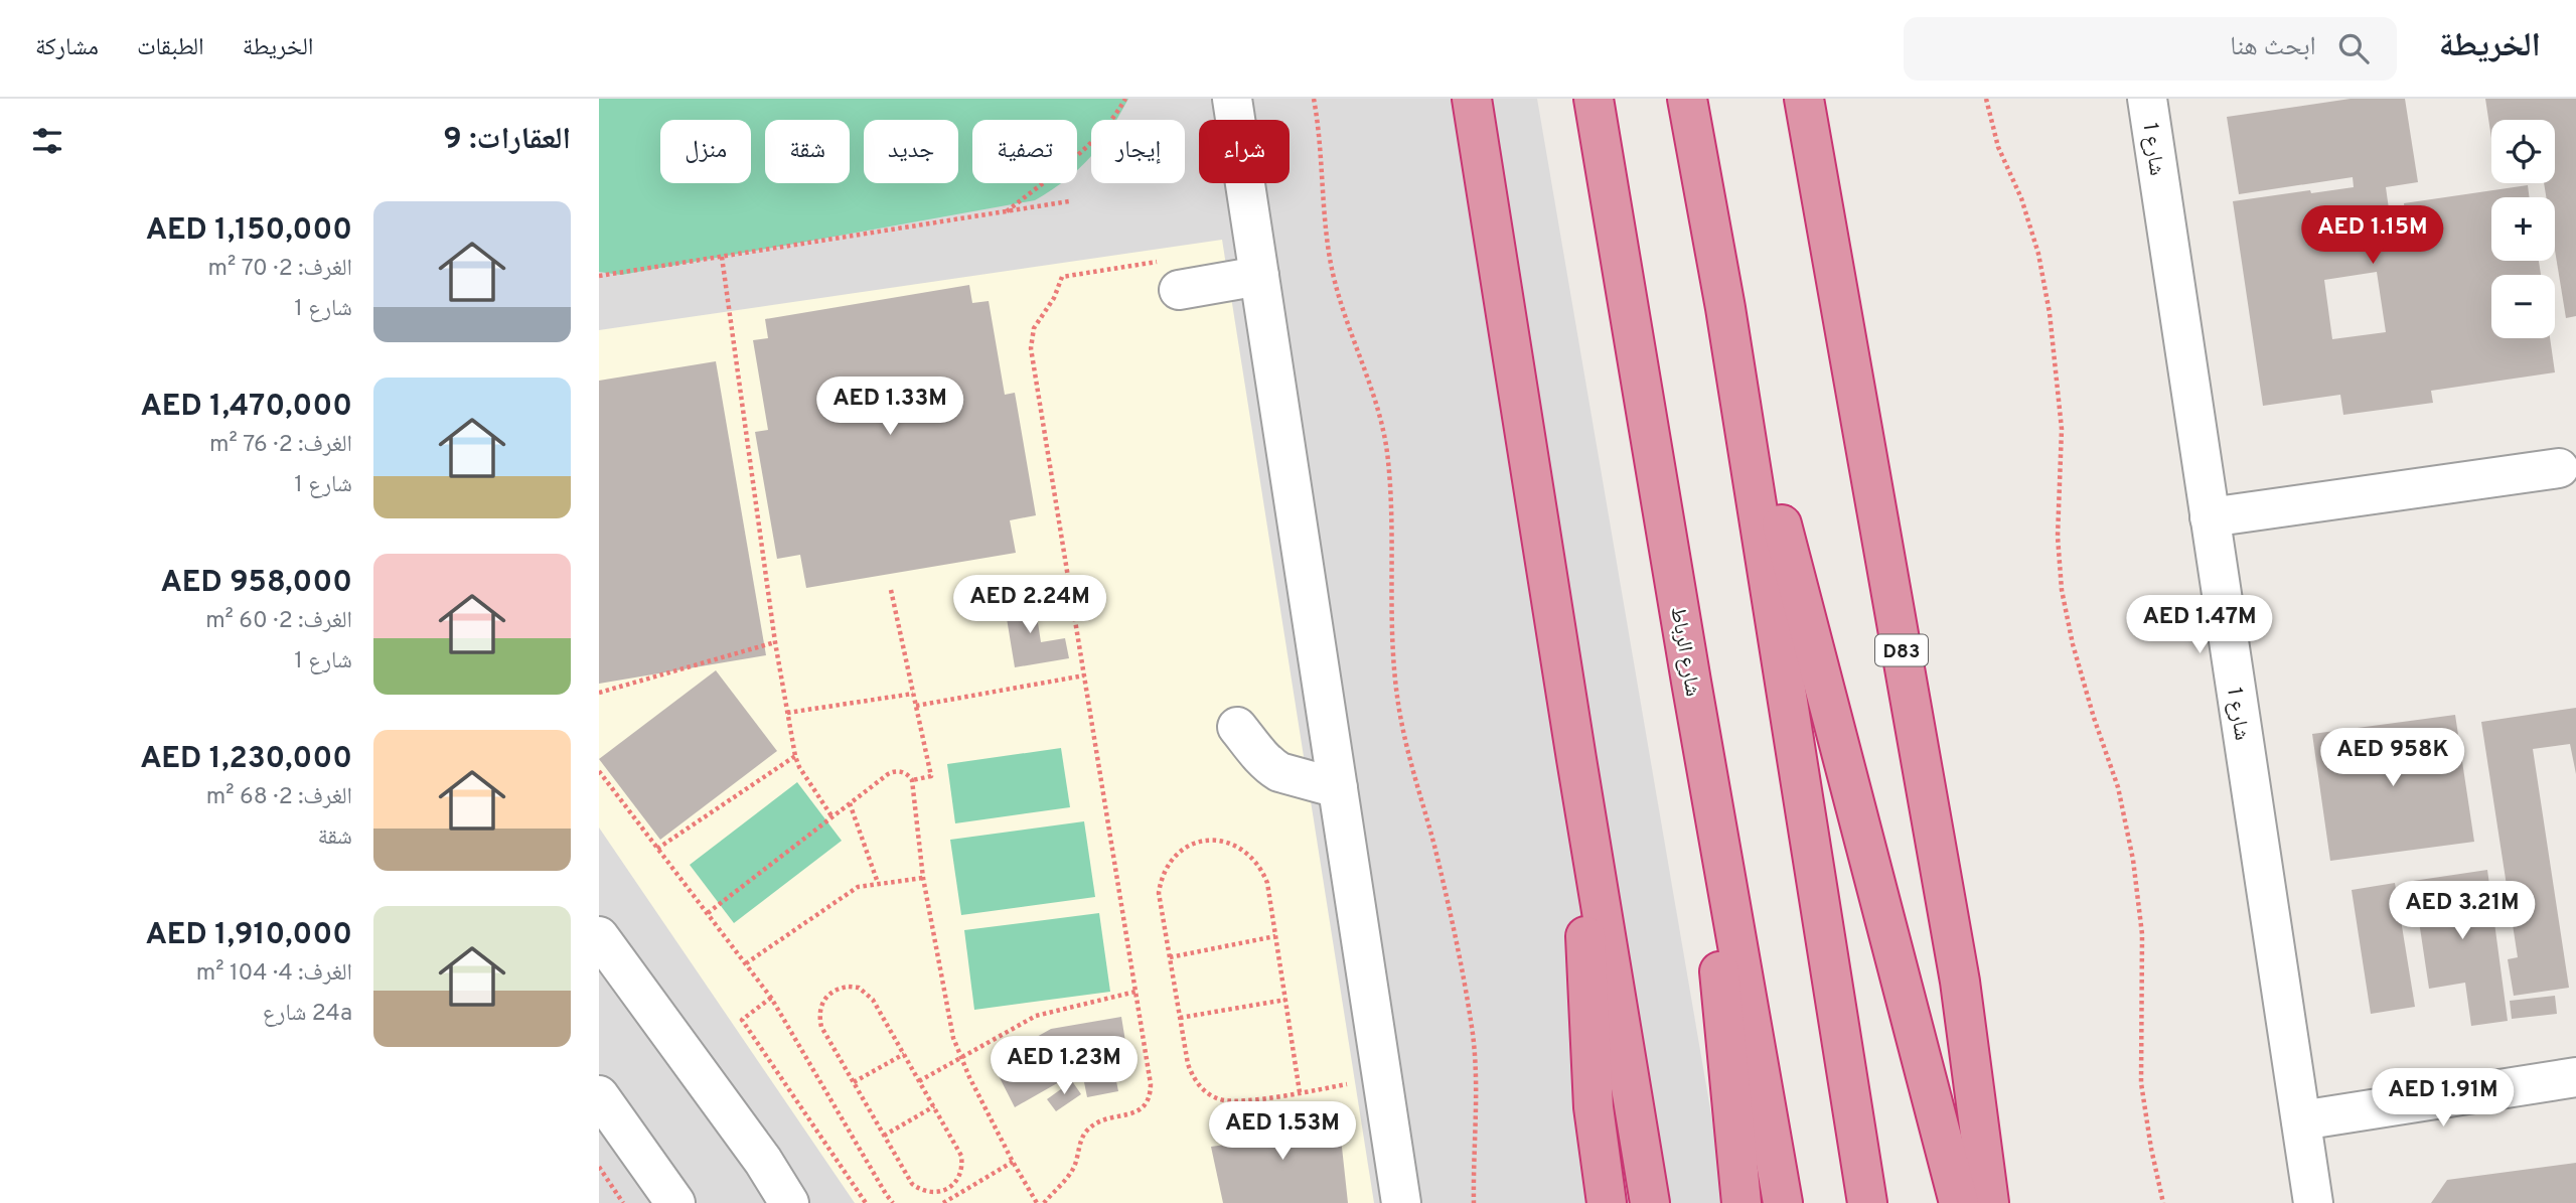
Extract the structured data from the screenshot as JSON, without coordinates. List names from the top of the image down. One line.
{"streets":{"highway":["D83","شارع الرباط"],"street":["شارع 1"]},"page":{"header":"الخريطة","search":"ابحث هنا","nav":["الخريطة","الطبقات","مشاركة"],"heading":"العقارات: 9","map_buttons":["+","−"],"chip":["شراء","إيجار","تصفية","جديد","شقة","منزل"],"list":[{"name":"AED 1,150,000","note":"الغرف: 2 · 70 m² · شارع 1"},{"name":"AED 1,470,000","note":"الغرف: 2 · 76 m² · شارع 1"},{"name":"AED 958,000","note":"الغرف: 2 · 60 m² · شارع 1"},{"name":"AED 1,230,000","note":"الغرف: 2 · 68 m² · شقة"},{"name":"AED 1,910,000","note":"الغرف: 4 · 104 m² · 24a شارع"}],"price":["AED 1.15M","AED 1.33M","AED 2.24M","AED 1.47M","AED 958K","AED 3.21M","AED 1.23M","AED 1.91M","AED 1.53M"]}}
